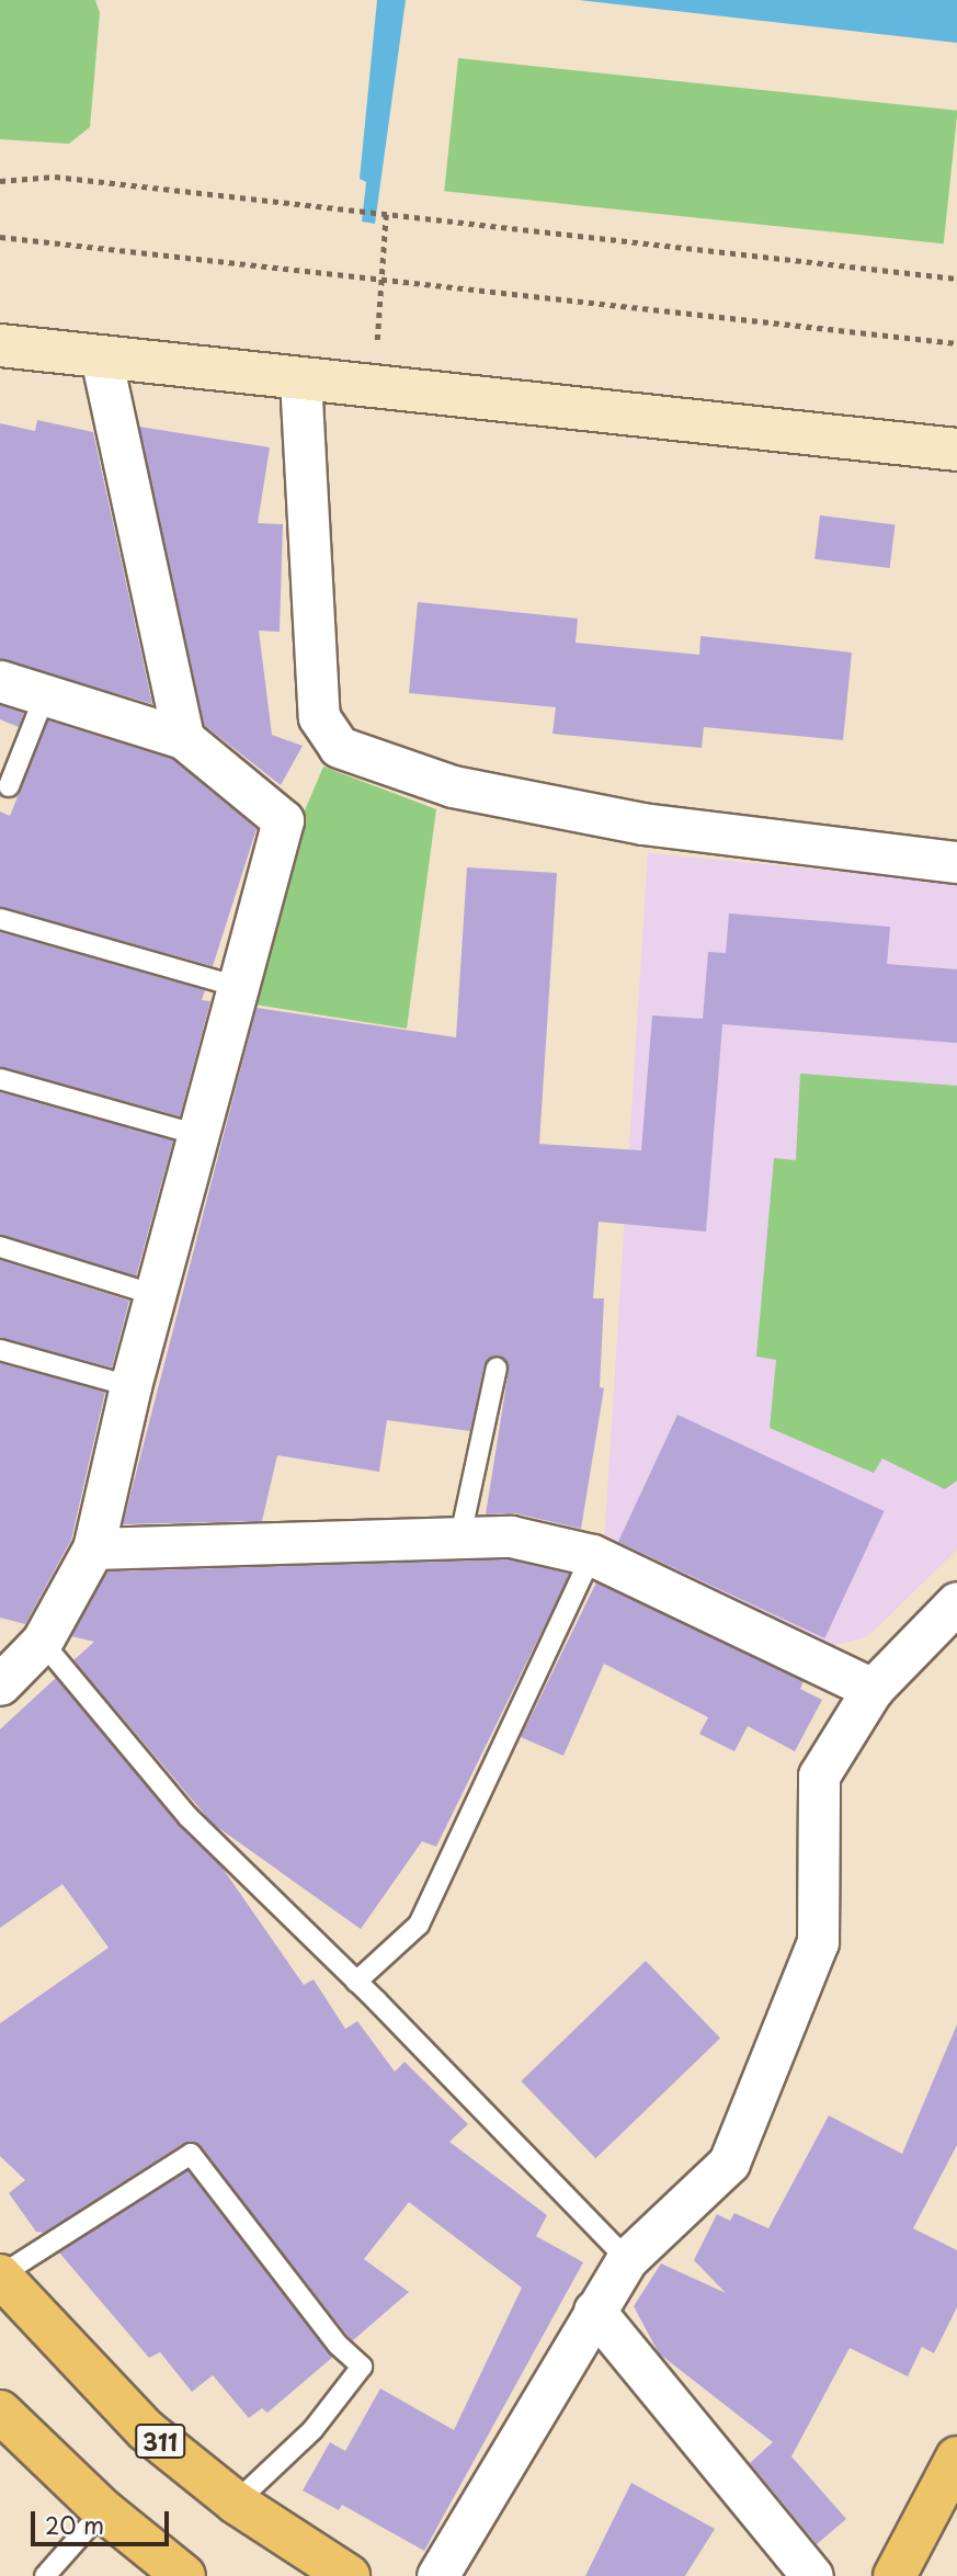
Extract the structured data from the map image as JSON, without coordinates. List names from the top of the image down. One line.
{"streets":{"main road":["311"]},"scale_bar":"20 m"}
